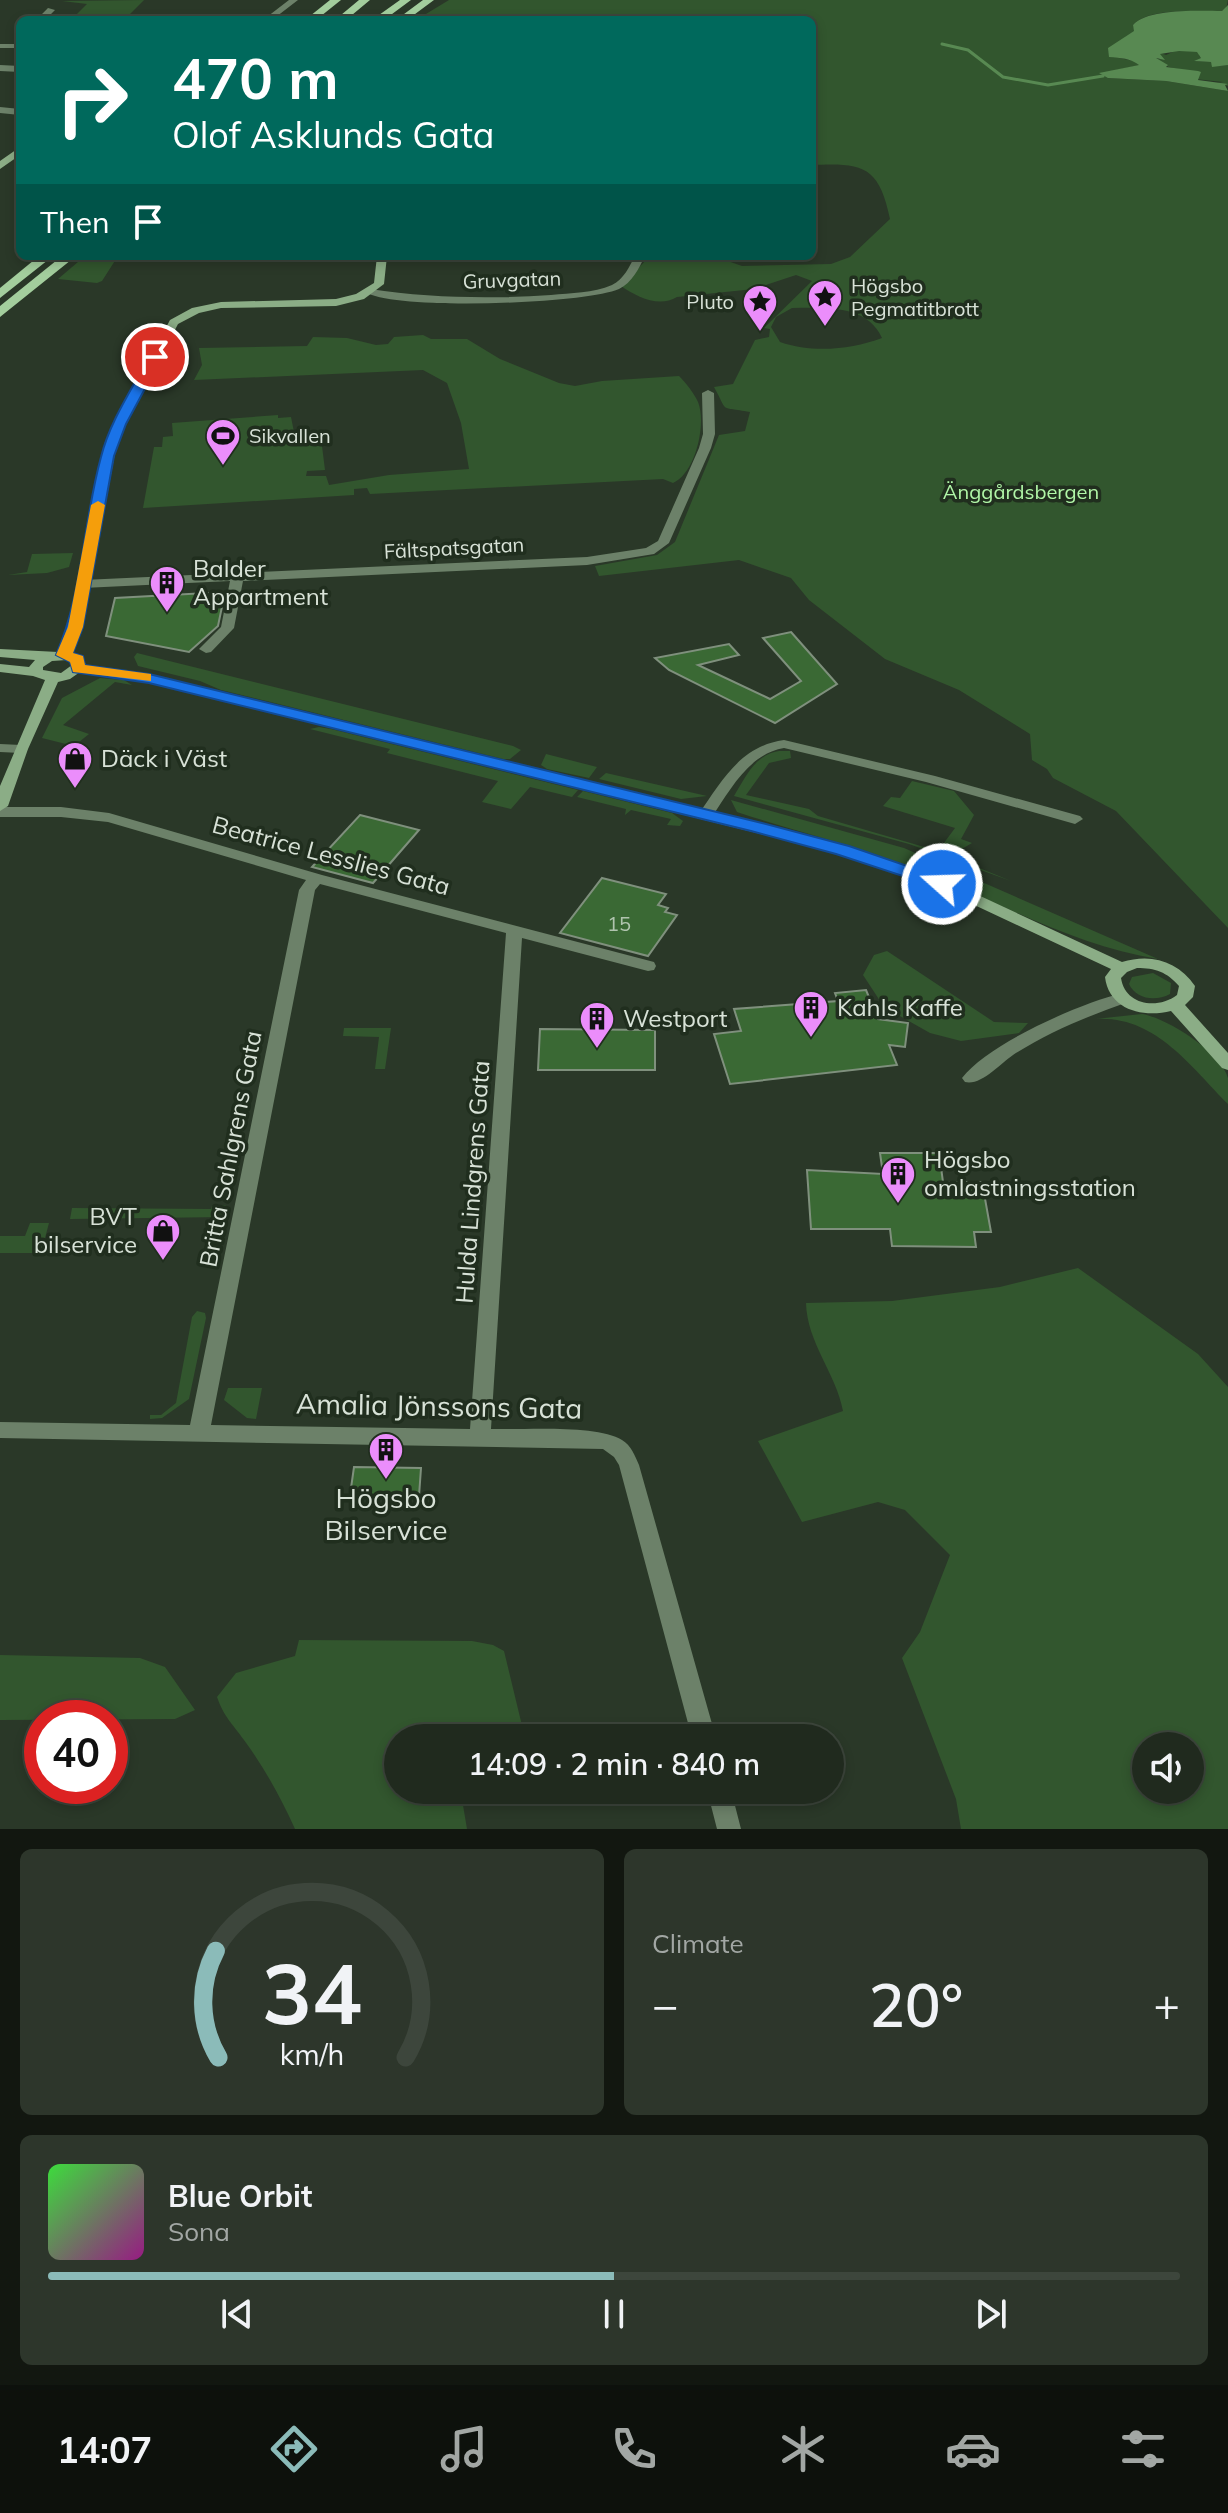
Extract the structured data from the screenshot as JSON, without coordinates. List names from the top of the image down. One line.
{"streets":{"street":["Gruvgatan","Fältspatsgatan","Beatrice Lesslies Gata","Britta Sahlgrens Gata","Hulda Lindgrens Gata","Amalia Jönssons Gata"]},"crossings":[["Beatrice Lesslies Gata","Britta Sahlgrens Gata"],["Beatrice Lesslies Gata","Hulda Lindgrens Gata"],["Britta Sahlgrens Gata","Amalia Jönssons Gata"],["Hulda Lindgrens Gata","Amalia Jönssons Gata"]],"parks":["Änggårdsbergen"],"places":{"place":["Högsbo Pegmatitbrott","Pluto"],"sports":["Sikvallen"],"building":["Balder Appartment","Kahls Kaffe","Westport","Högsbo omlastningsstation","Högsbo Bilservice"],"shop":["Däck i Väst","BVT bilservice"]},"house_numbers":["15"],"page":{"turn":["470 m","Olof Asklunds Gata"],"then":"Then","limit":"40","trip":"14:09 · 2 min · 840 m","tile":"Climate","heat":["−","20°","+"],"song":["Blue Orbit","Sona"],"tabs":"14:07","gauge":["34","km/h"]}}
